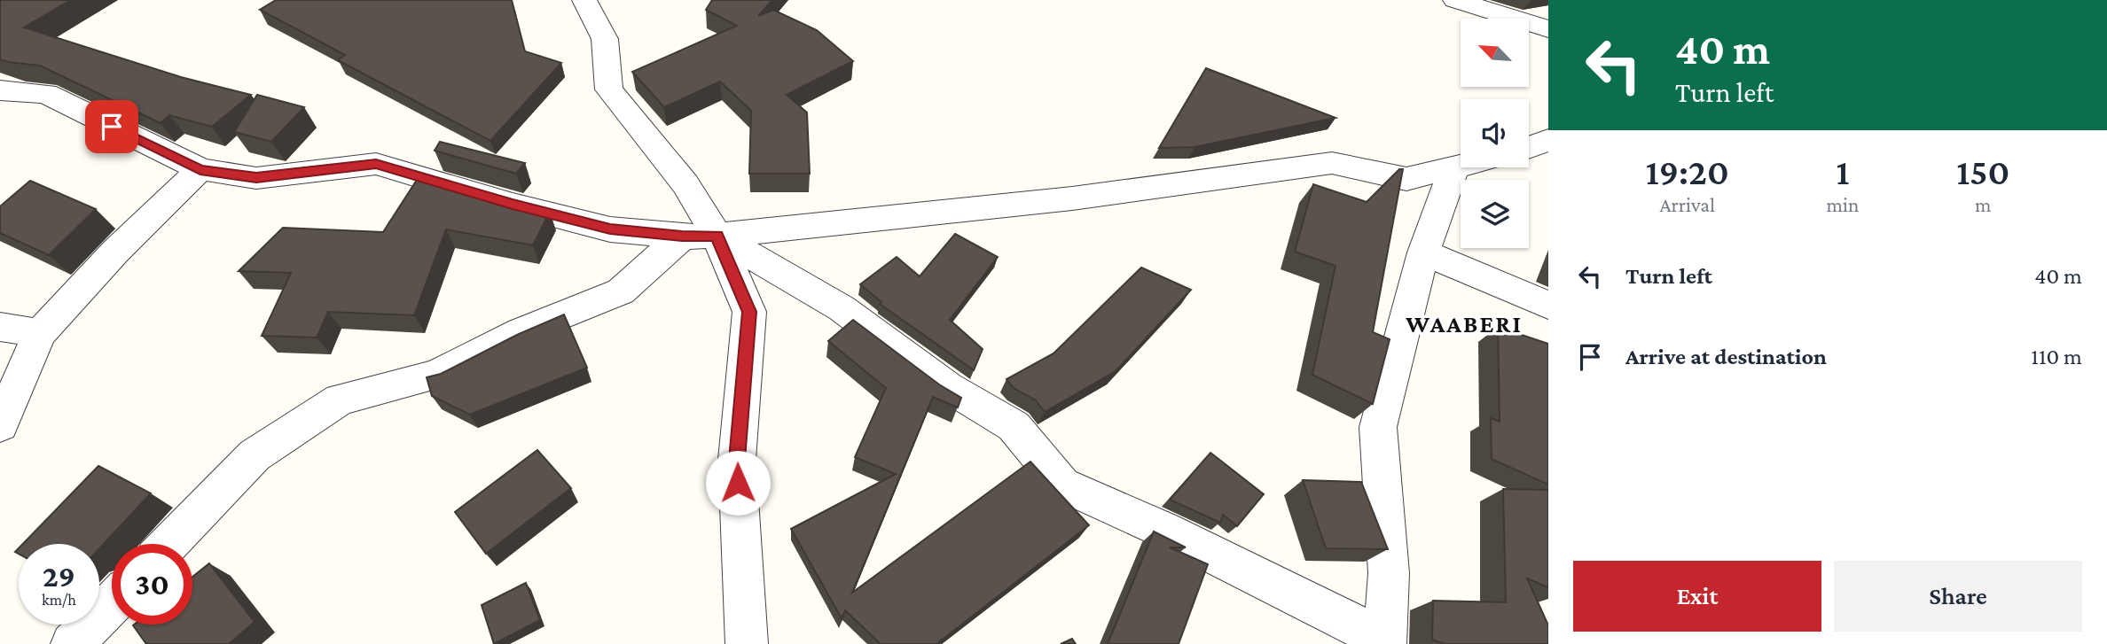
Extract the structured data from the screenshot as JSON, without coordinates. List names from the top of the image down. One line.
{"districts":["WAABERI"],"north":"top left","page":{"turn":["40 m","Turn left"],"eta":["19:20","Arrival","1","min","150","m"],"list":[{"name":"Turn left","value":"40 m"},{"name":"Arrive at destination","value":"110 m"}],"speed":"29 km/h","limit":"30","buttons":["Exit","Share"]}}
